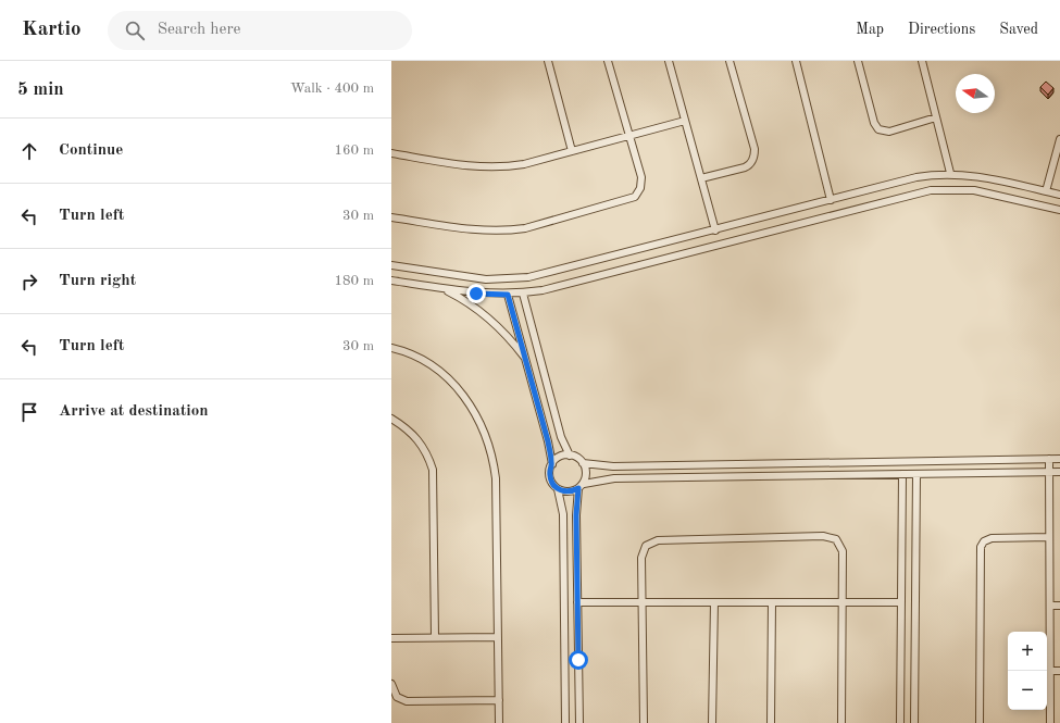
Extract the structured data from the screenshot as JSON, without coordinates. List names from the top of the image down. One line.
{"north":"left","page":{"header":"Kartio","search":"Search here","nav":["Map","Directions","Saved"],"heading":["5 min","Walk · 400 m"],"list":[["Continue","160 m"],["Turn left","30 m"],["Turn right","180 m"],["Turn left","30 m"],"Arrive at destination"],"map_buttons":["+","−"]}}
